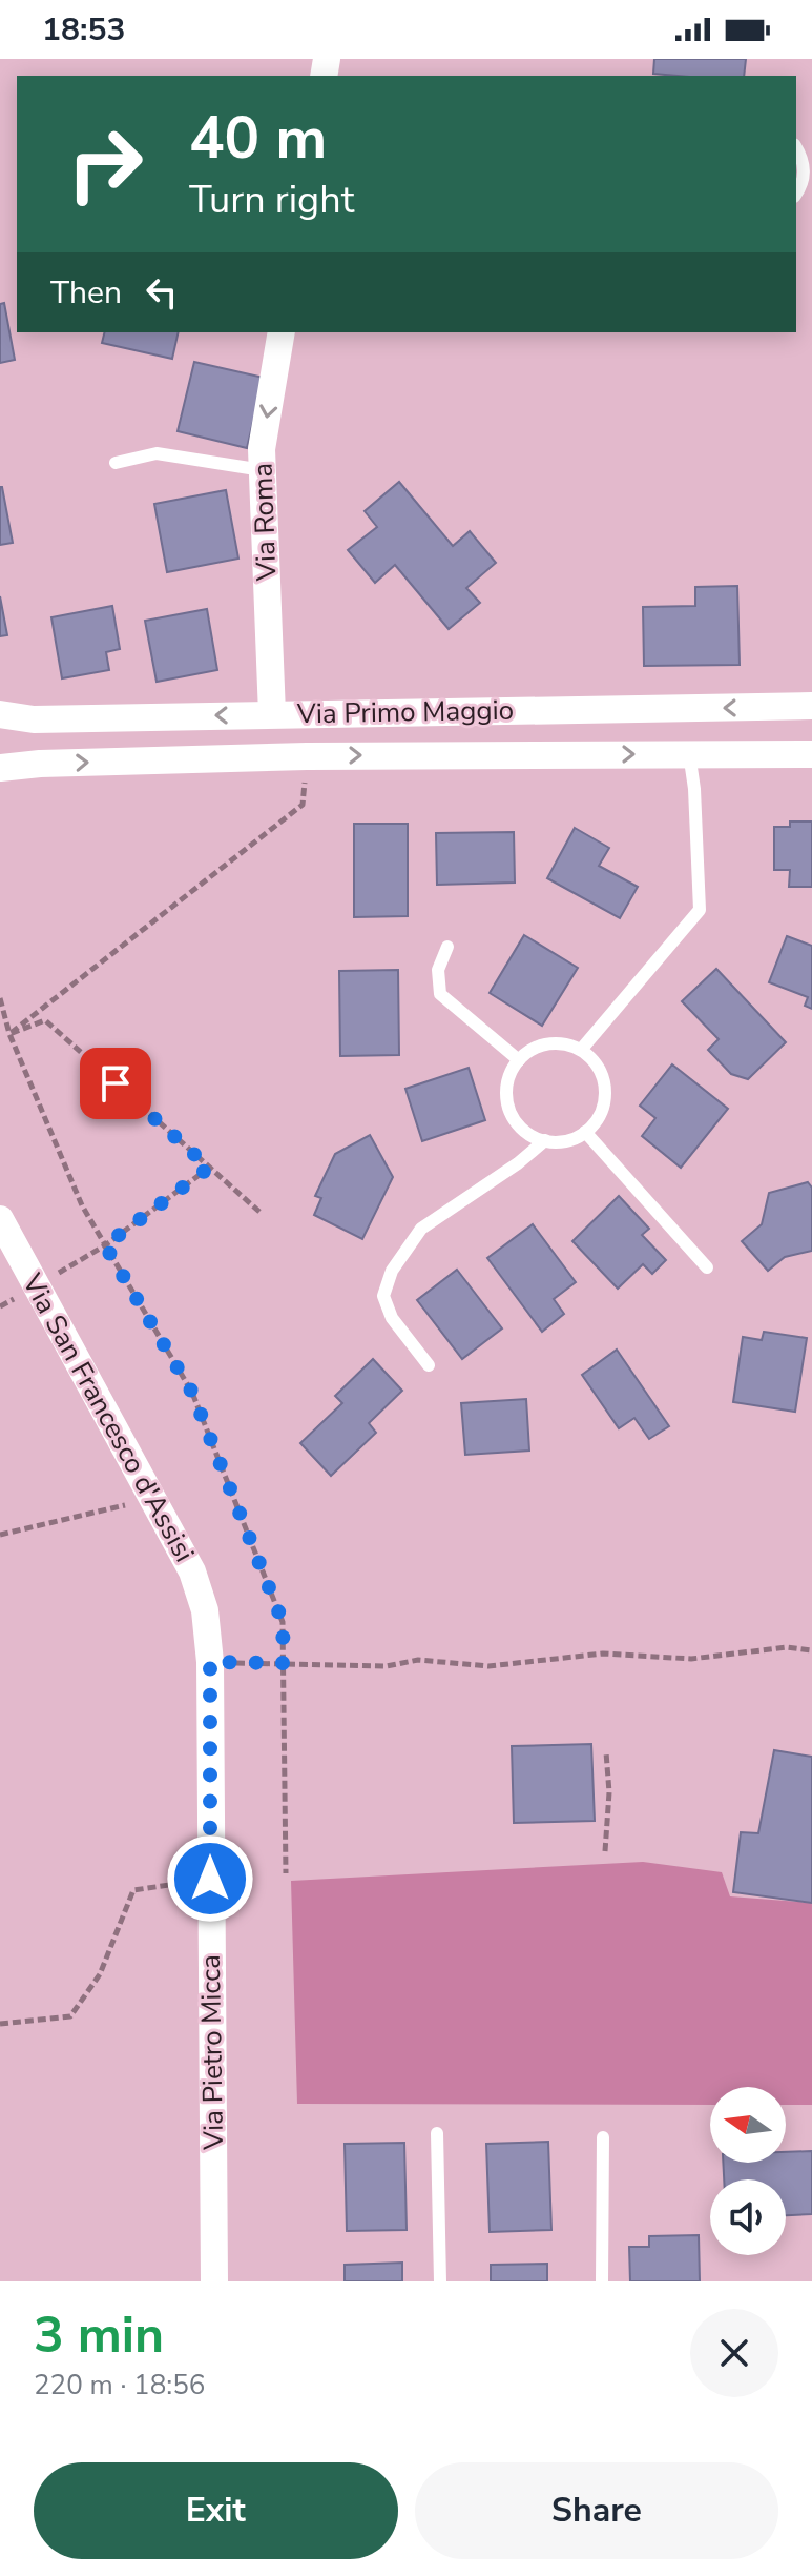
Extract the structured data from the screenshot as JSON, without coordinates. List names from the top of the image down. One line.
{"streets":{"street":["Via Roma","Via Primo Maggio","Via San Francesco d'Assisi","Via Pietro Micca"]},"crossings":[["Via Roma","Via Primo Maggio"],["Via San Francesco d'Assisi","Via Pietro Micca"]],"one_way":["Via Roma"],"north":"left","page":{"status":"18:53","turn":["40 m","Turn right"],"then":"Then","heading":["3 min","220 m · 18:56"],"buttons":["Exit","Share"]}}
